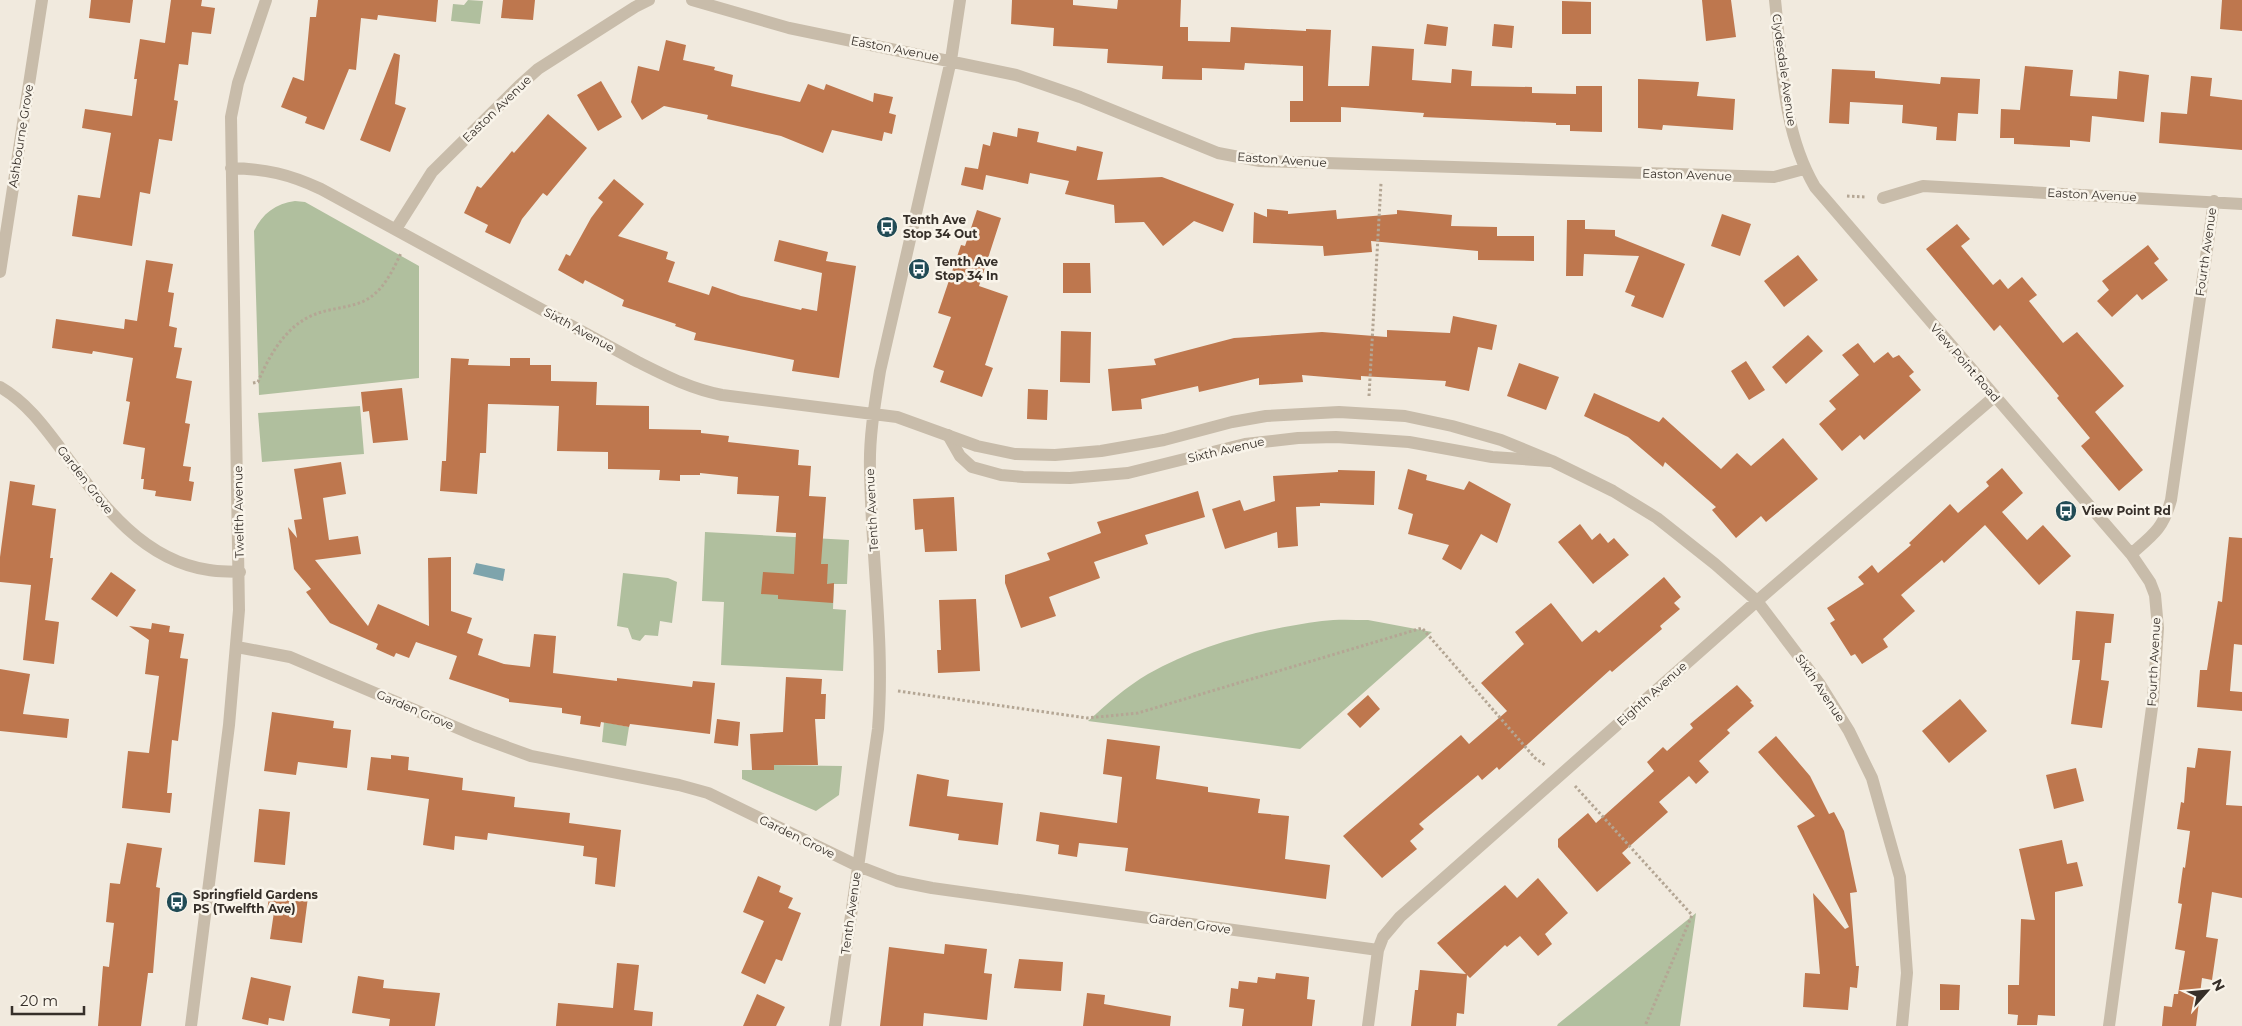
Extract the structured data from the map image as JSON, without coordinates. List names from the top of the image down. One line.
{"streets":{"street":["Easton Avenue","Clydesdale Avenue","Ashbourne Grove","Fourth Avenue","Sixth Avenue","View Point Road","Garden Grove","Tenth Avenue","Twelfth Avenue","Eighth Avenue"]},"crossings":[["Easton Avenue","Clydesdale Avenue"],["Easton Avenue","Fourth Avenue"],["Easton Avenue","Sixth Avenue"],["Easton Avenue","View Point Road"],["Easton Avenue","Tenth Avenue"],["Clydesdale Avenue","View Point Road"],["Fourth Avenue","View Point Road"],["Sixth Avenue","Tenth Avenue"],["Sixth Avenue","Twelfth Avenue"],["Sixth Avenue","Eighth Avenue"],["View Point Road","Eighth Avenue"],["Garden Grove","Tenth Avenue"],["Garden Grove","Twelfth Avenue"],["Garden Grove","Eighth Avenue"]],"places":{"bus stop":["Tenth Ave Stop 34 Out","Tenth Ave Stop 34 In","View Point Rd","Springfield Gardens PS (Twelfth Ave)"]},"scale_bar":"20 m","north":"top right"}
